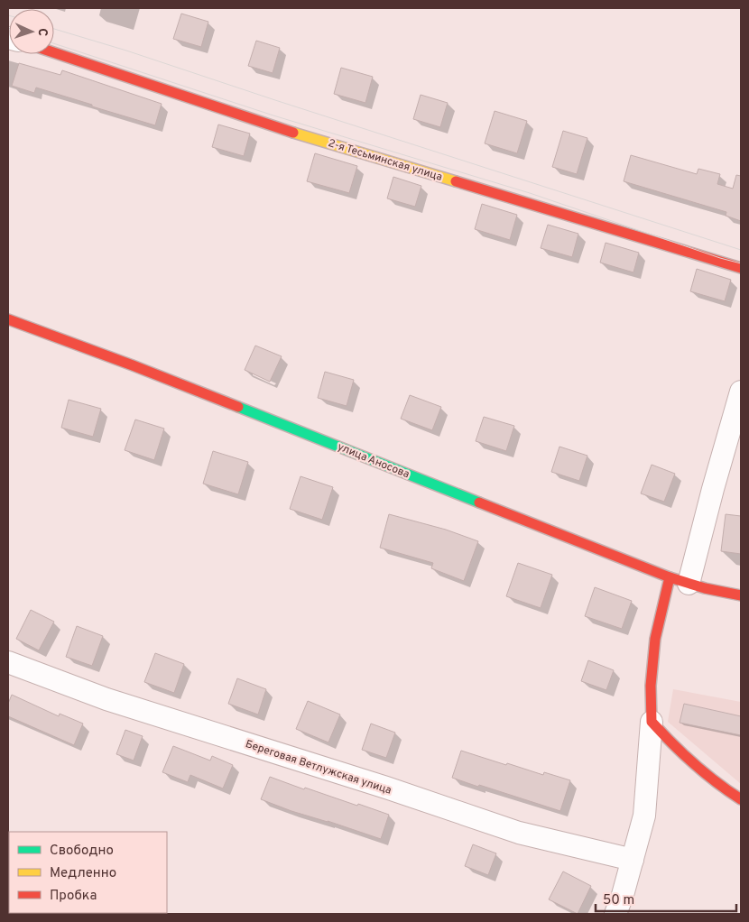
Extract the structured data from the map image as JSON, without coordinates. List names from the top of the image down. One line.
{"streets":{"street":["2-я Тесьминская улица","улица Аносова","Береговая Ветлужская улица"]},"legend":["Свободно","Медленно","Пробка"],"scale_bar":"50 m","north":"right"}
